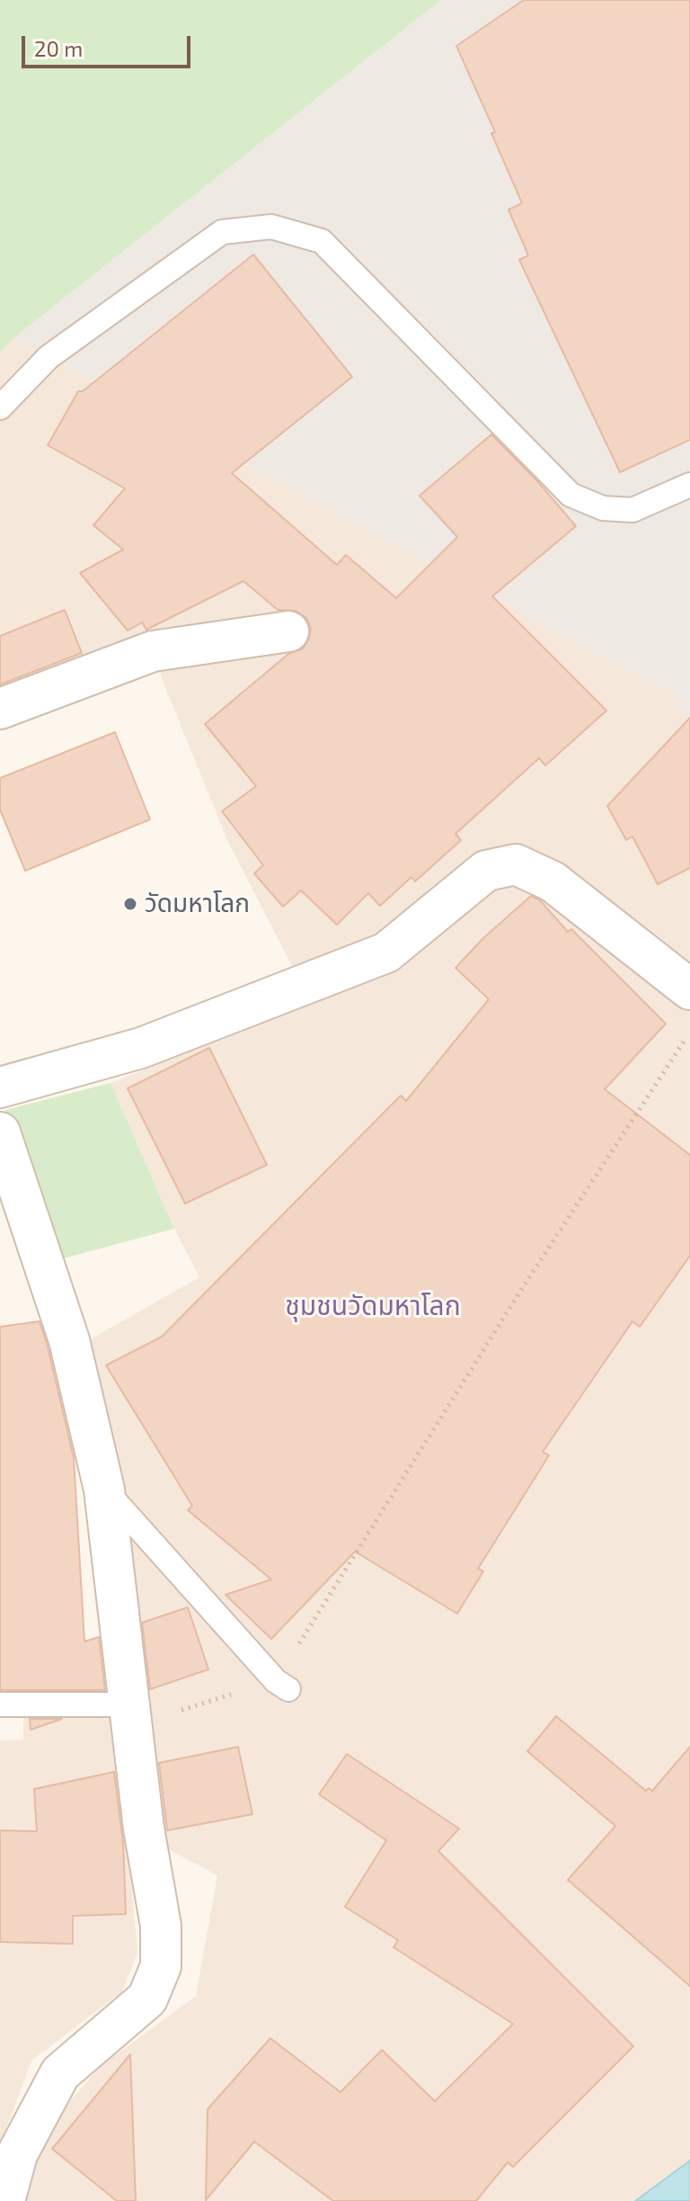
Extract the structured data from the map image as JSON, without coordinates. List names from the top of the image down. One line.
{"districts":["ชุมชนวัดมหาโลก"],"places":["วัดมหาโลก"],"scale_bar":"20 m"}
